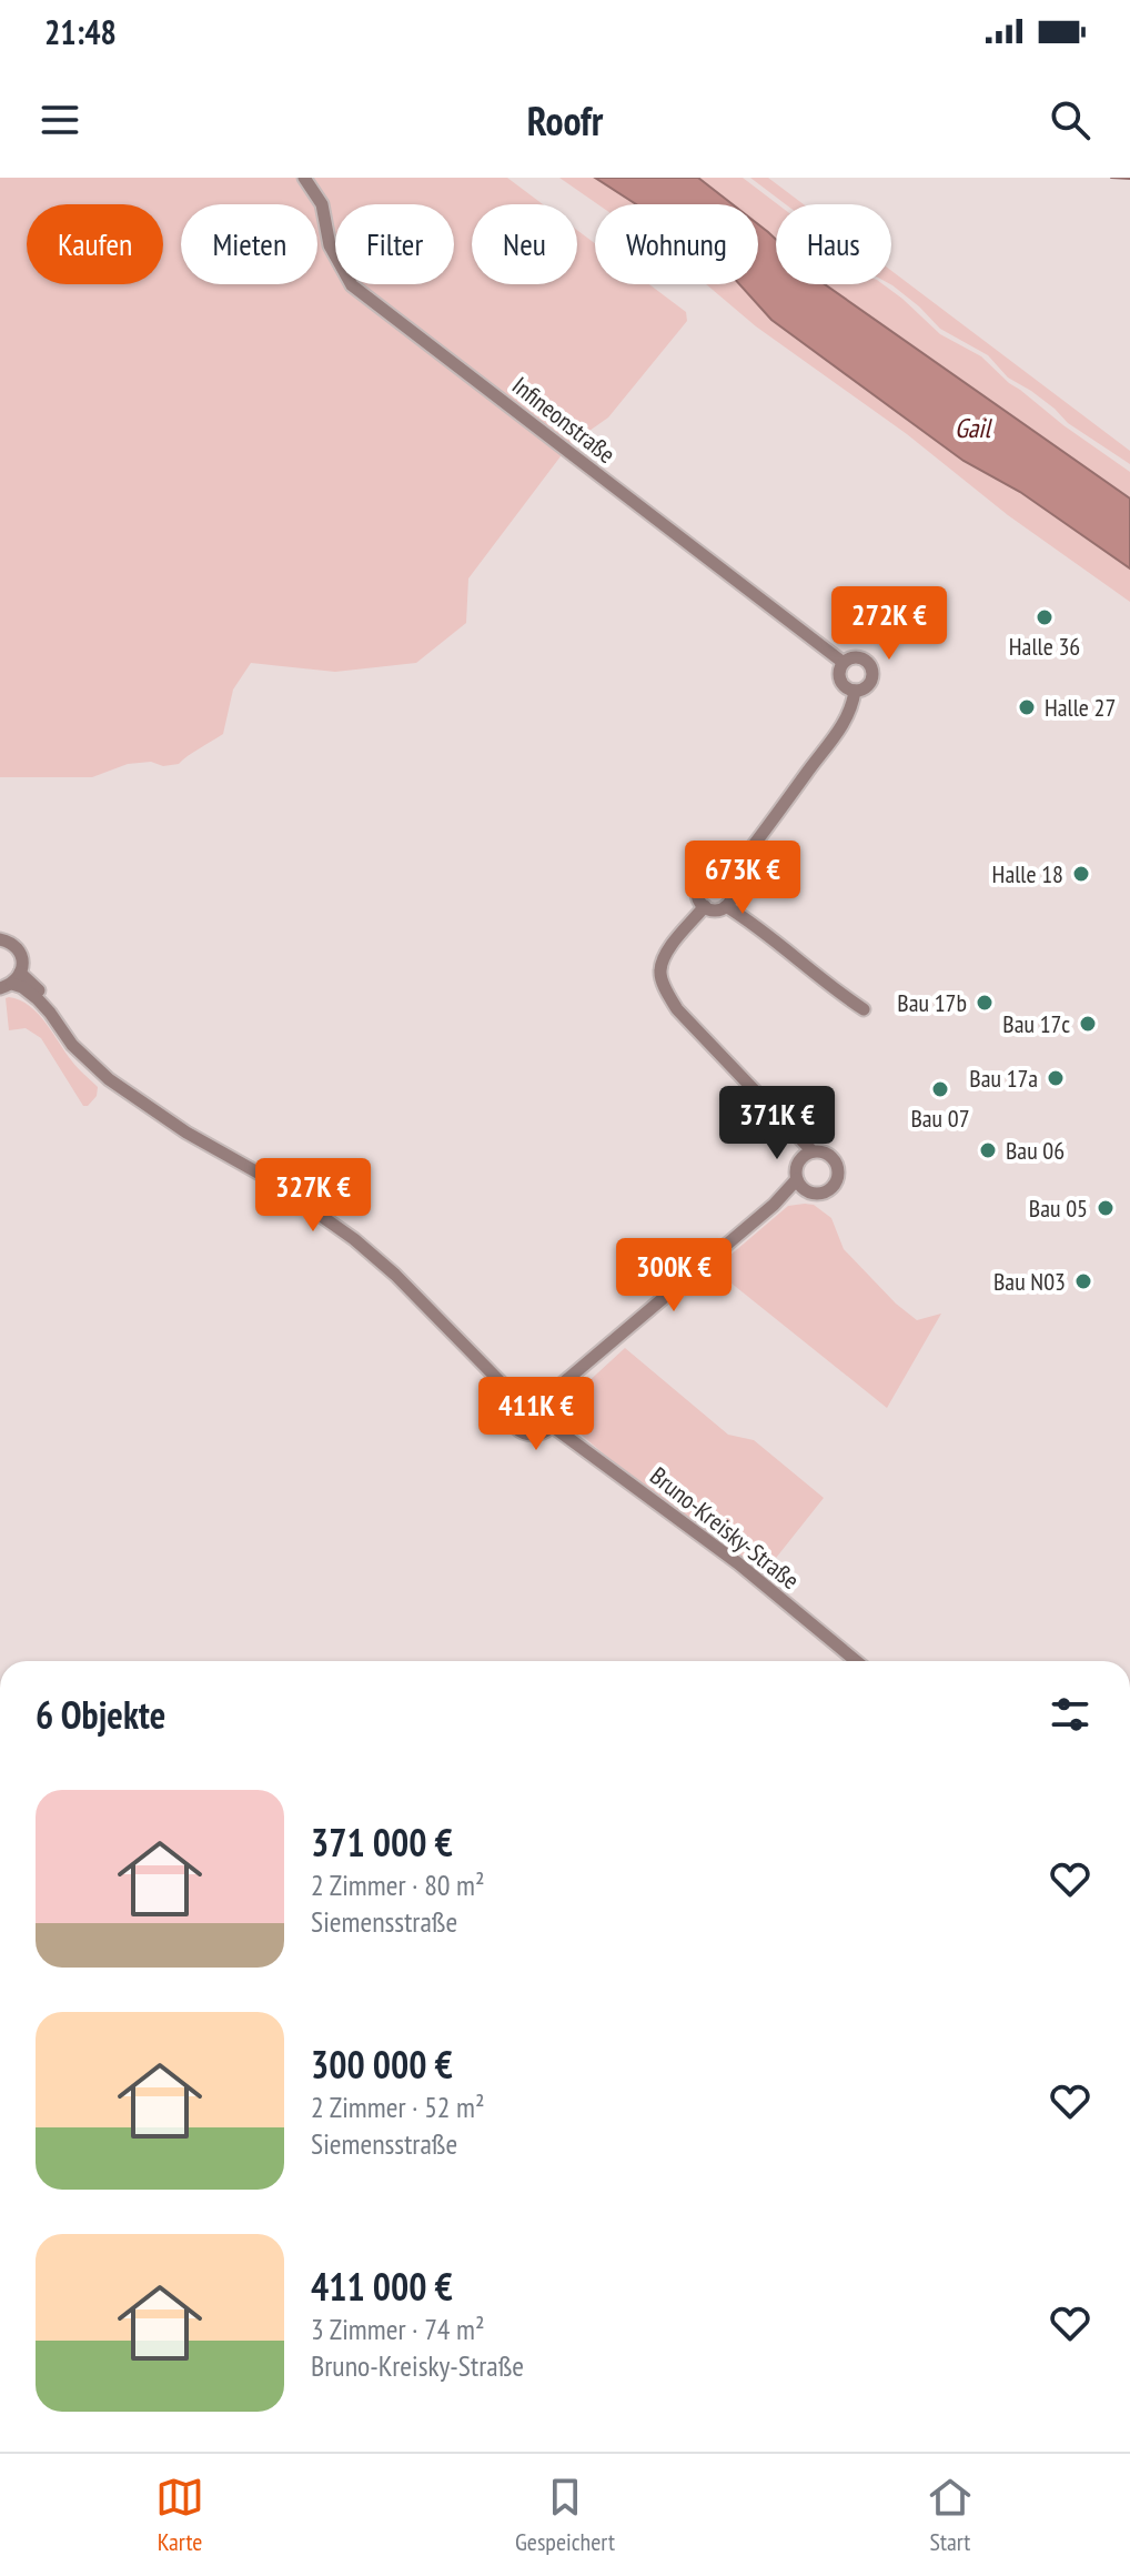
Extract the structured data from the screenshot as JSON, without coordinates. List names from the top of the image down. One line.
{"streets":{"street":["Infineonstraße","Bruno-Kreisky-Straße"]},"water":["Gail"],"places":["Halle 36","Halle 27","Halle 18","Bau 17b","Bau 17c","Bau 17a","Bau 07","Bau 06","Bau 05","Bau N03"],"page":{"status":"21:48","header":"Roofr","chip":["Kaufen","Mieten","Filter","Neu","Wohnung","Haus"],"price":["272K €","673K €","371K €","327K €","300K €","411K €"],"heading":"6 Objekte","list":[{"name":"371 000 €","note":"2 Zimmer · 80 m² · Siemensstraße"},{"name":"300 000 €","note":"2 Zimmer · 52 m² · Siemensstraße"},{"name":"411 000 €","note":"3 Zimmer · 74 m² · Bruno-Kreisky-Straße"}],"tabs":["Karte","Gespeichert","Start"]}}
